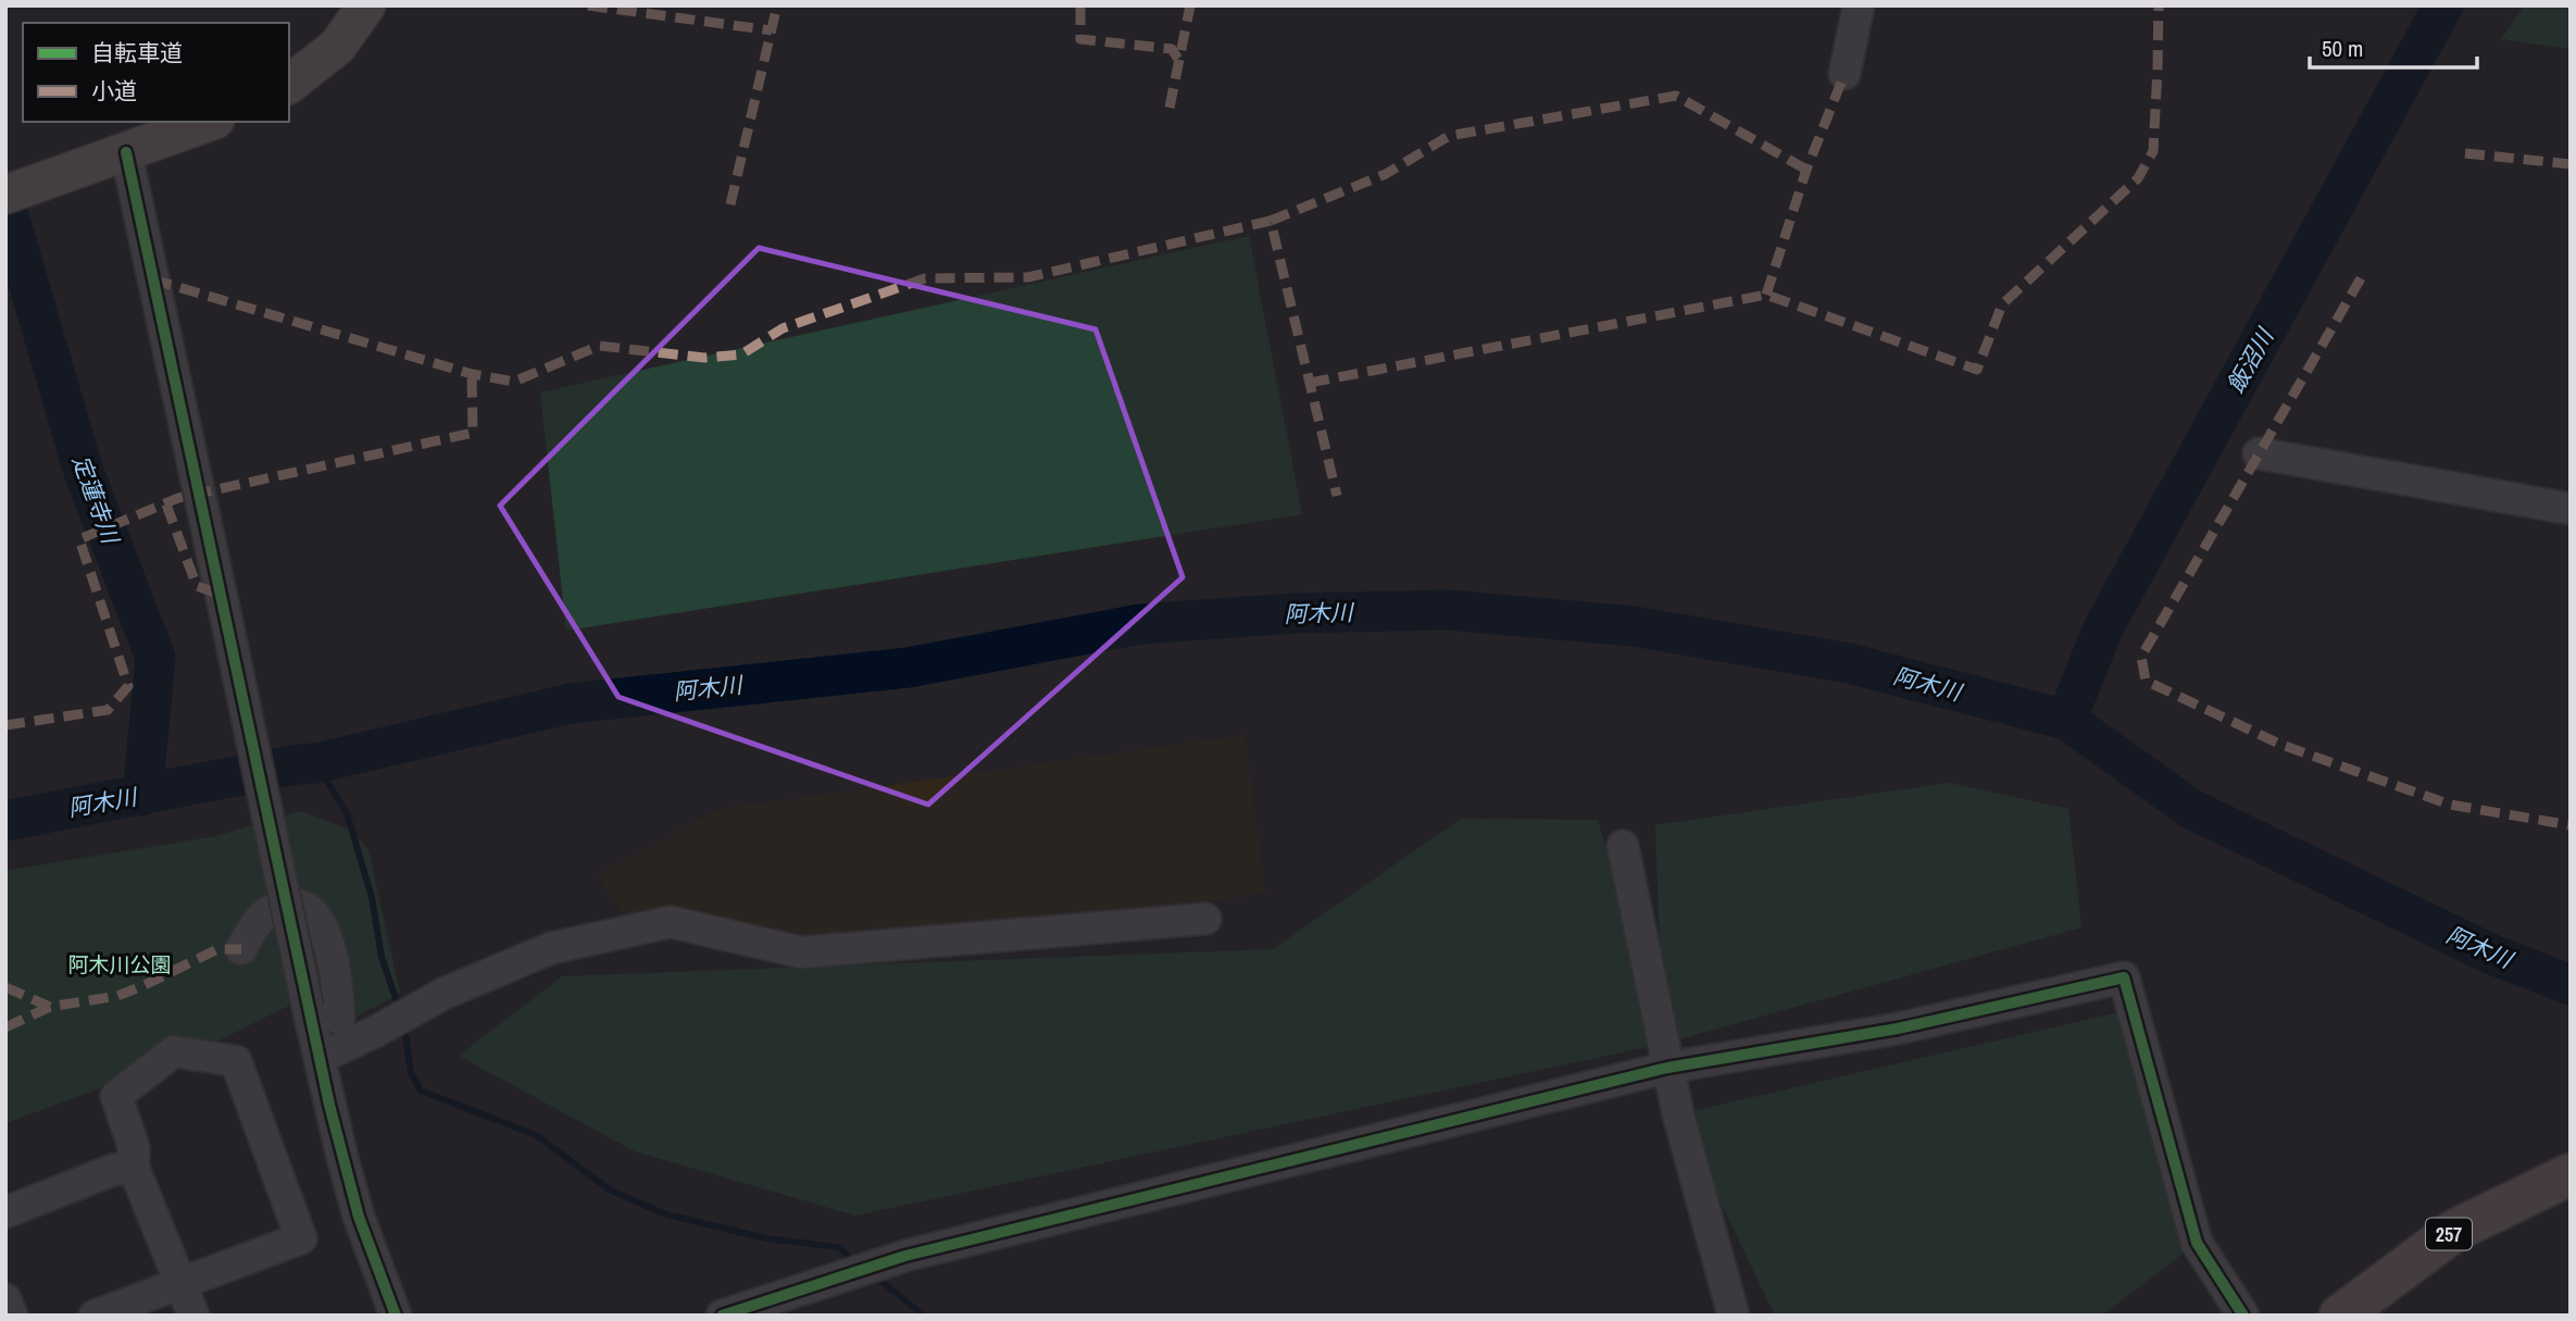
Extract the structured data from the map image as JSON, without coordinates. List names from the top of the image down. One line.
{"streets":{"highway":["257"]},"water":["飯沼川","定蓮寺川","阿木川"],"parks":["阿木川公園"],"legend":["自転車道","小道"],"scale_bar":"50 m"}
